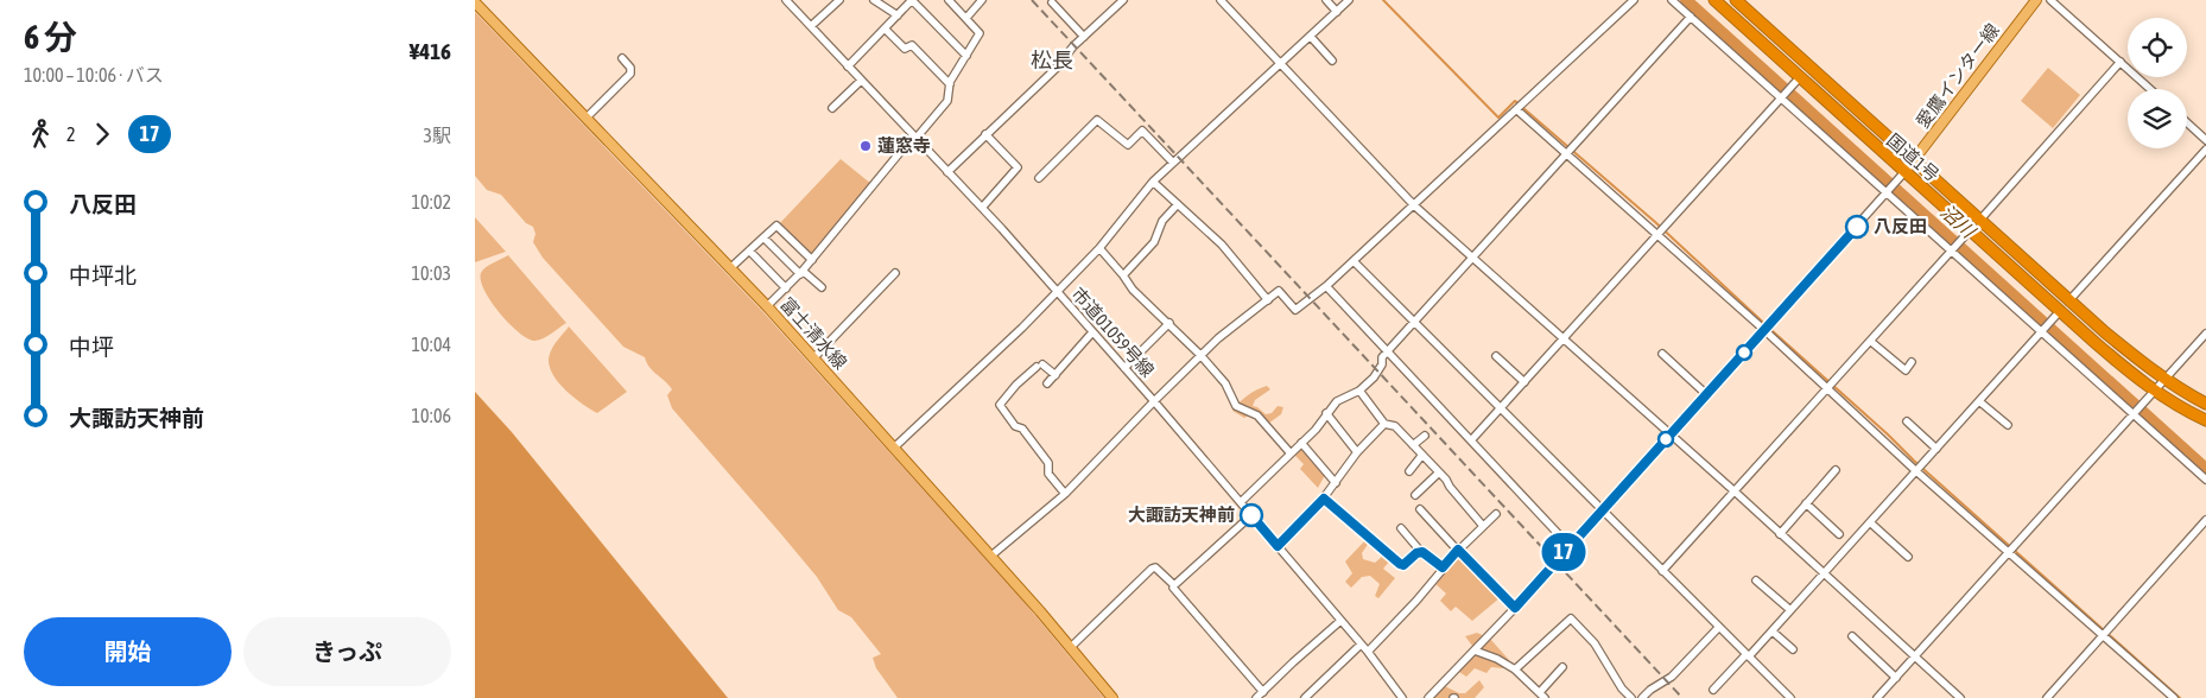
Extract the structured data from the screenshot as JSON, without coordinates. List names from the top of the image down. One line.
{"streets":{"highway":["国道1号"],"main road":["愛鷹インター線","富士清水線"],"street":["市道01059号線"]},"crossings":[["愛鷹インター線","国道1号"]],"districts":["松長"],"water":["沼川"],"places":["蓮窓寺","八反田","大諏訪天神前"],"lines":["bus line 17"],"page":{"heading":["6 分","10:00 – 10:06 · バス","¥416"],"on_map":"17","legs":["2","17","3駅"],"list":[{"name":"八反田","value":"10:02"},{"name":"中坪北","value":"10:03"},{"name":"中坪","value":"10:04"},{"name":"大諏訪天神前","value":"10:06"}],"buttons":["開始","きっぷ"]}}
